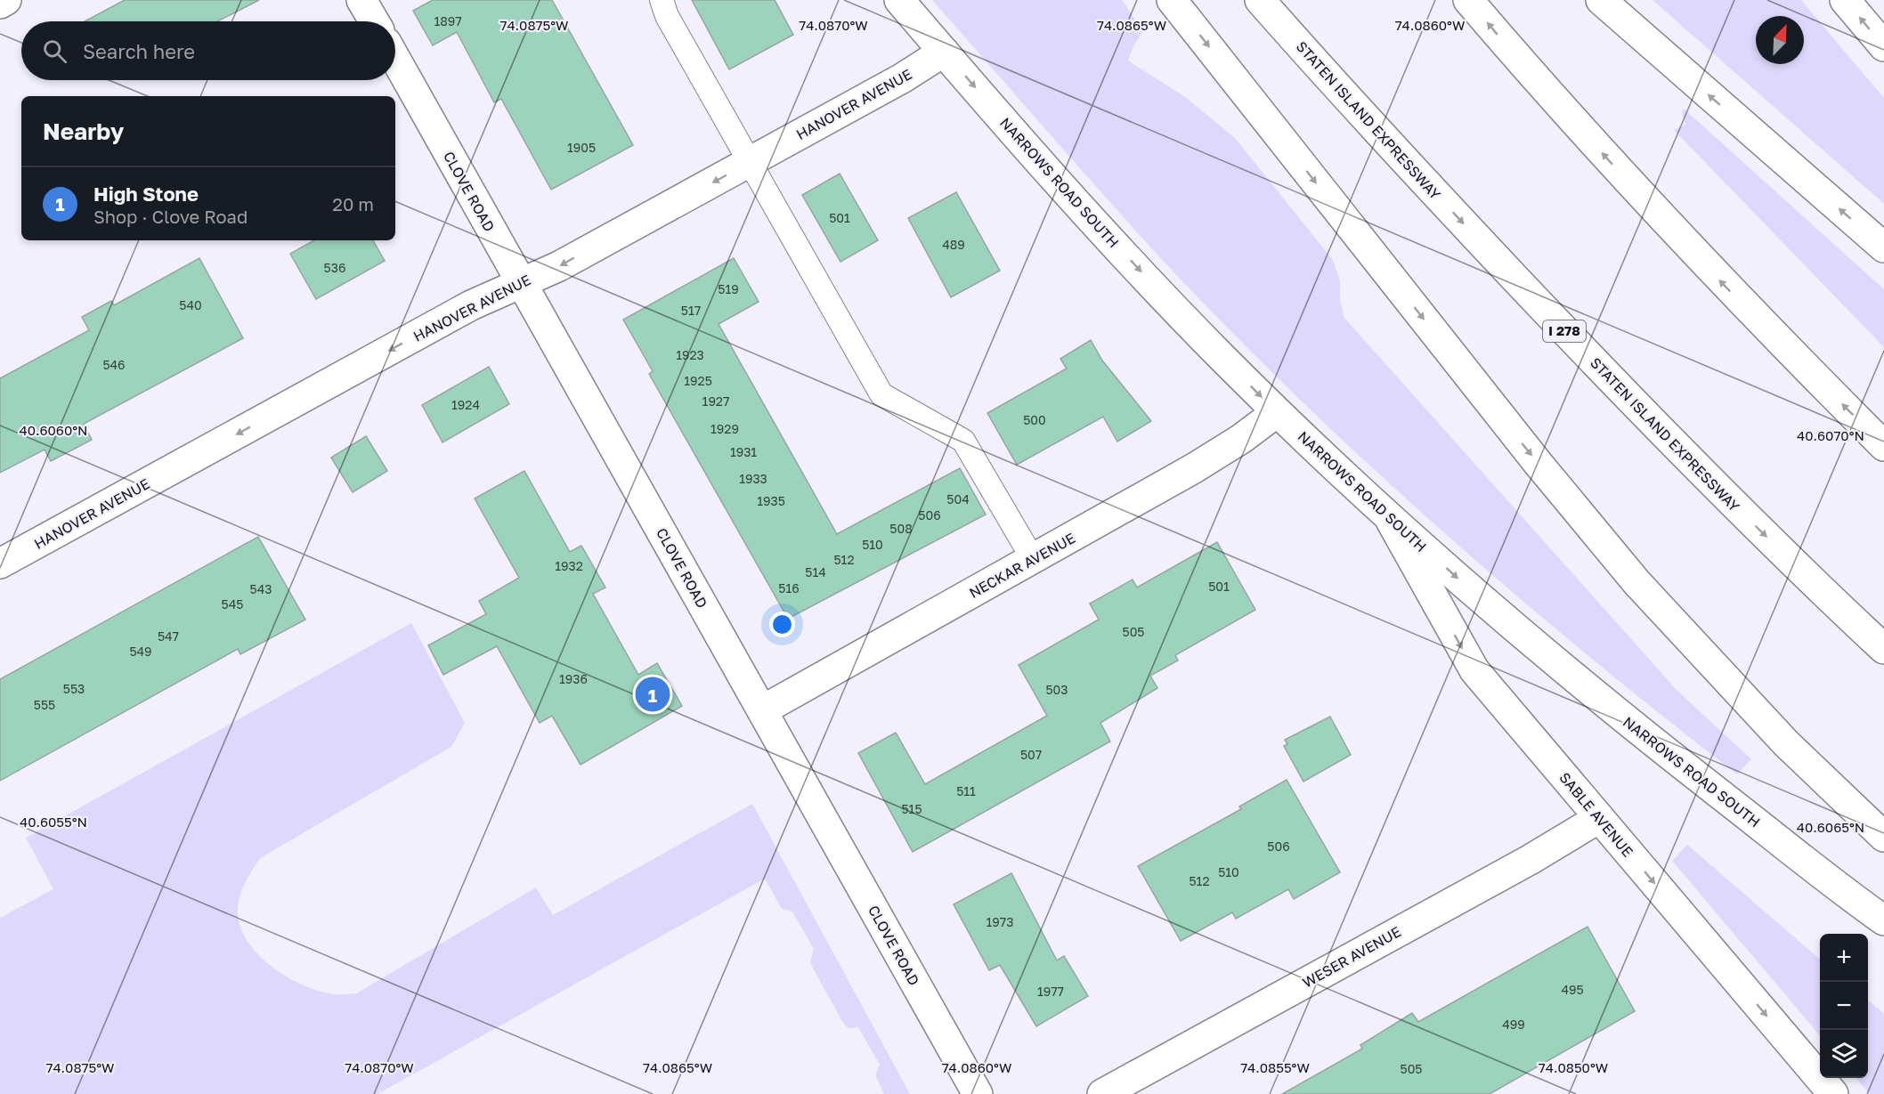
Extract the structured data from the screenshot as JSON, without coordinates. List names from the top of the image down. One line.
{"streets":{"main road":["HANOVER AVENUE","STATEN ISLAND EXPRESSWAY","NARROWS ROAD SOUTH","CLOVE ROAD","I 278","NECKAR AVENUE","SABLE AVENUE","WESER AVENUE"]},"crossings":[["HANOVER AVENUE","NARROWS ROAD SOUTH"],["HANOVER AVENUE","CLOVE ROAD"],["NARROWS ROAD SOUTH","NECKAR AVENUE"],["NARROWS ROAD SOUTH","SABLE AVENUE"],["CLOVE ROAD","NECKAR AVENUE"],["SABLE AVENUE","WESER AVENUE"]],"one_way":["HANOVER AVENUE"],"house_numbers":["1897","1905","501","489","536","519","540","517","1923","546","1925","1927","1924","500","1929","1931","1933","504","1935","506","508","510","512","1932","514","501","516","543","545","505","547","549","1936","553","503","555","507","511","515","506","510","512","1973","495","1977","499","505"],"north":"top right","page":{"search":"Search here","heading":"Nearby","list":[{"mark":"1","name":"High Stone","note":"Shop · Clove Road","value":"20 m"}],"pins":"1","map_buttons":["+","−"]},"coordinates":["74.0875°W","74.0870°W","74.0865°W","74.0860°W","40.6060°N","40.6070°N","40.6055°N","40.6065°N","74.0855°W","74.0850°W"]}
